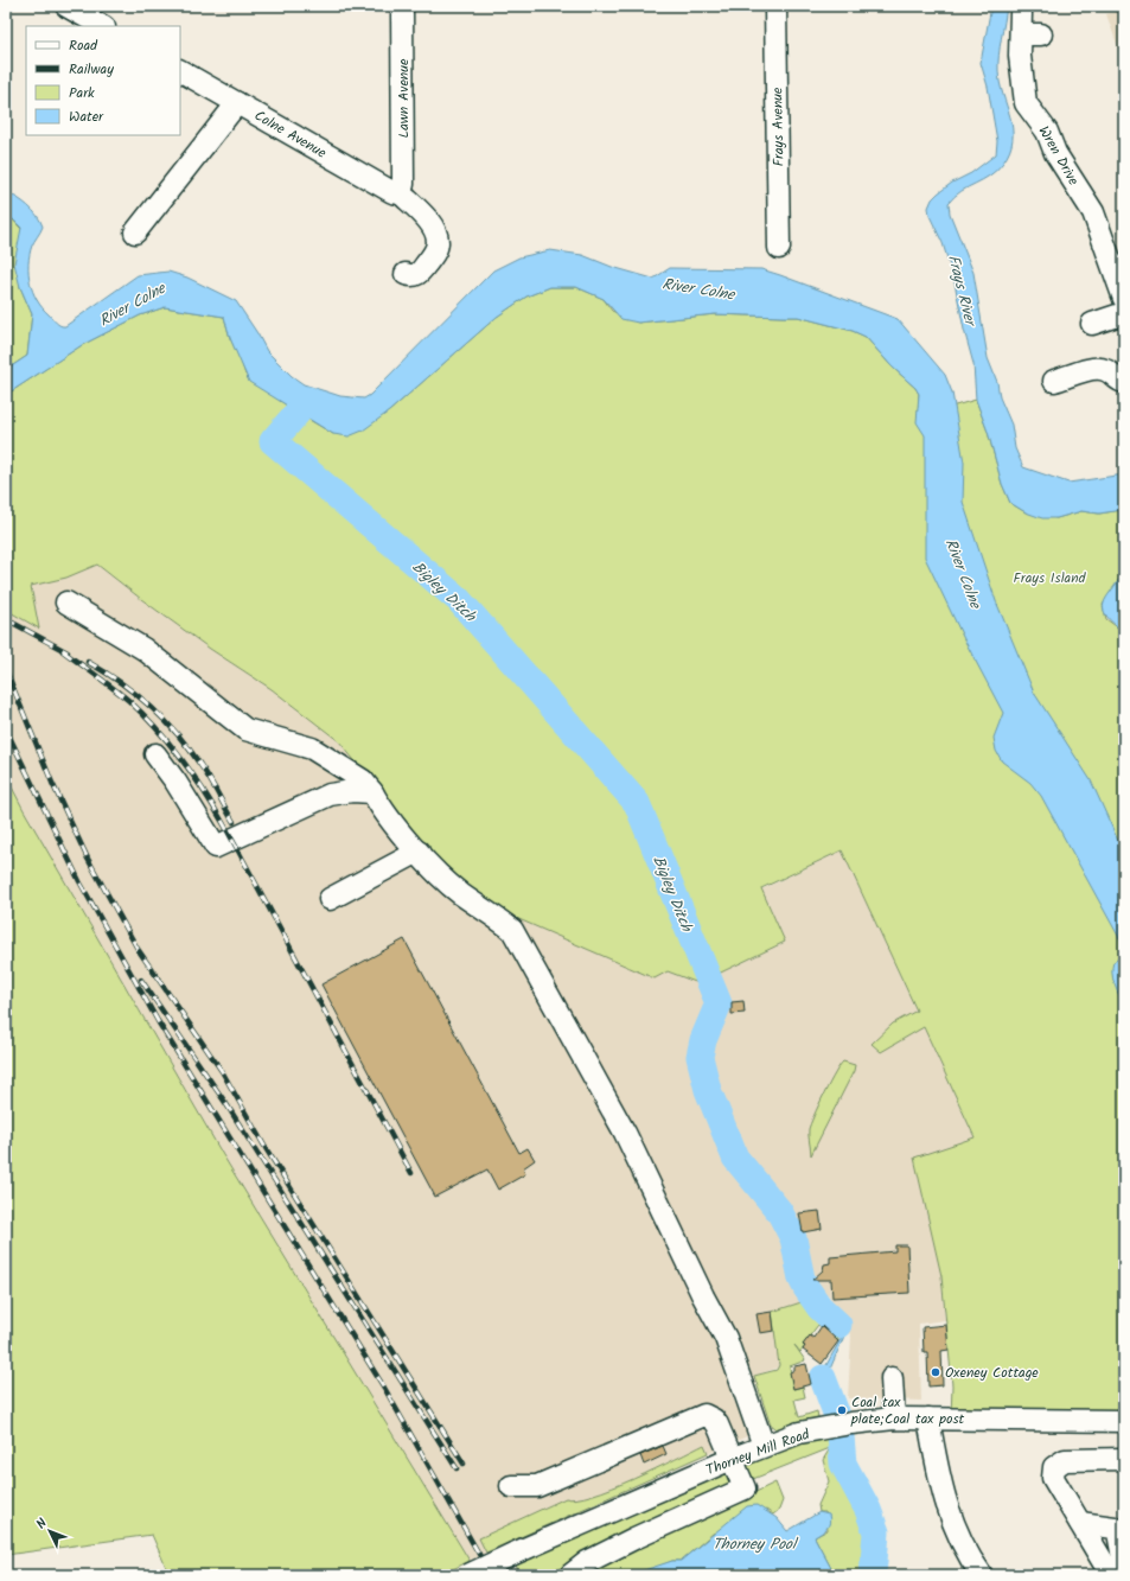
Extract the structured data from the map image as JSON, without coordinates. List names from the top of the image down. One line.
{"streets":{"street":["Lawn Avenue","Frays Avenue","Colne Avenue","Wren Drive","Thorney Mill Road"]},"crossings":[["Lawn Avenue","Colne Avenue"]],"water":["River Colne","Frays River","Bigley Ditch","Thorney Pool"],"parks":["Frays Island"],"places":["Oxeney Cottage","Coal tax plate;Coal tax post"],"legend":["Road","Railway","Park","Water"],"north":"top left"}
